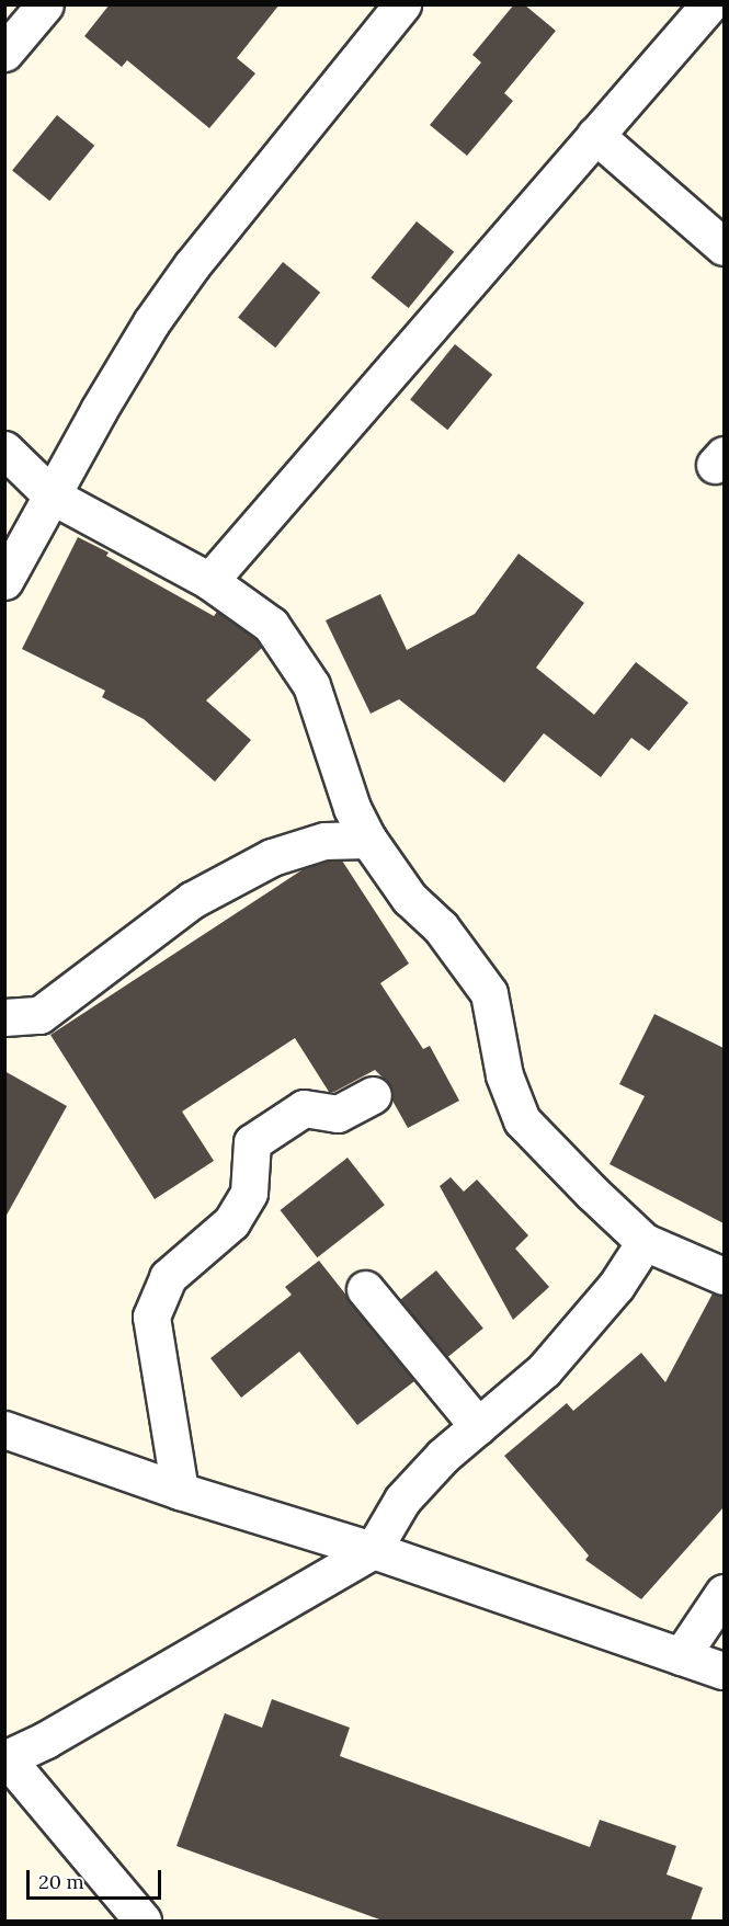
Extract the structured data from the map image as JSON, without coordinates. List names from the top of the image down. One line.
{"scale_bar":"20 m"}
